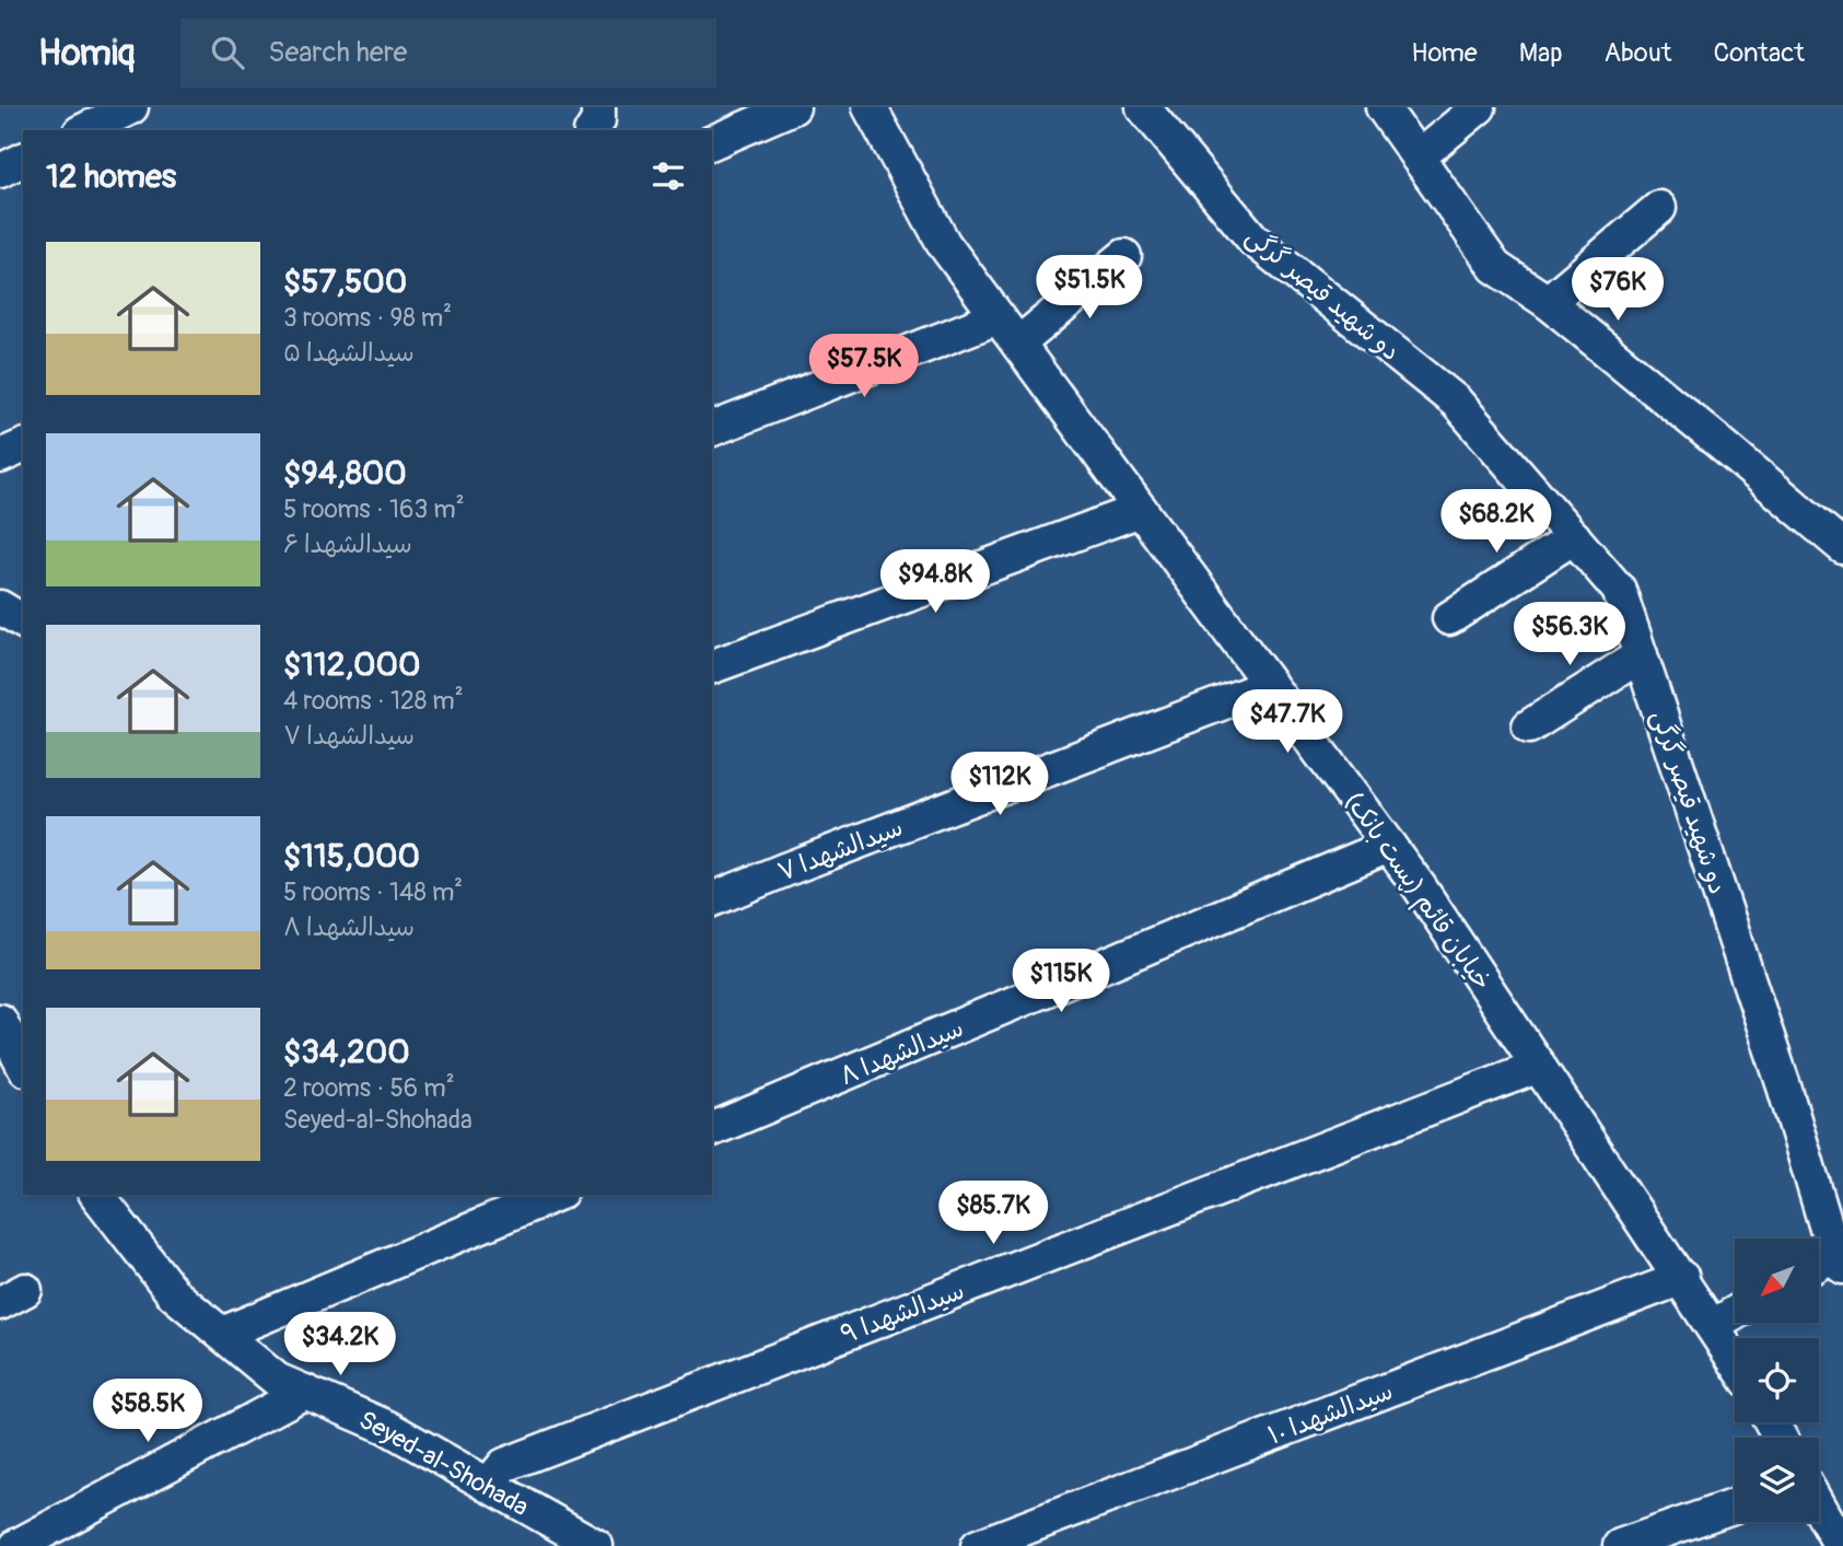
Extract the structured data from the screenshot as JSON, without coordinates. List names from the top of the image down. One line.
{"streets":{"street":["دو شهید قیصر گرگی","سیدالشهدا ۷","خیابان قائم (پست بانک)","سیدالشهدا ۸","سیدالشهدا ۹","سیدالشهدا ۱۰","Seyed-al-Shohada"]},"crossings":[["سیدالشهدا ۷","خیابان قائم (پست بانک)"],["خیابان قائم (پست بانک)","سیدالشهدا ۸"],["خیابان قائم (پست بانک)","سیدالشهدا ۹"],["خیابان قائم (پست بانک)","سیدالشهدا ۱۰"],["سیدالشهدا ۹","Seyed-al-Shohada"]],"north":"bottom left","page":{"header":"Homiq","search":"Search here","nav":["Home","Map","About","Contact"],"heading":"12 homes","list":[{"name":"$57,500","note":"3 rooms · 98 m² · سیدالشهدا ۵"},{"name":"$94,800","note":"5 rooms · 163 m² · سیدالشهدا ۶"},{"name":"$112,000","note":"4 rooms · 128 m² · سیدالشهدا ۷"},{"name":"$115,000","note":"5 rooms · 148 m² · سیدالشهدا ۸"},{"name":"$34,200","note":"2 rooms · 56 m² · Seyed-al-Shohada"}],"price":["$51.5K","$76K","$57.5K","$68.2K","$94.8K","$56.3K","$47.7K","$112K","$115K","$85.7K","$34.2K","$58.5K"]}}
